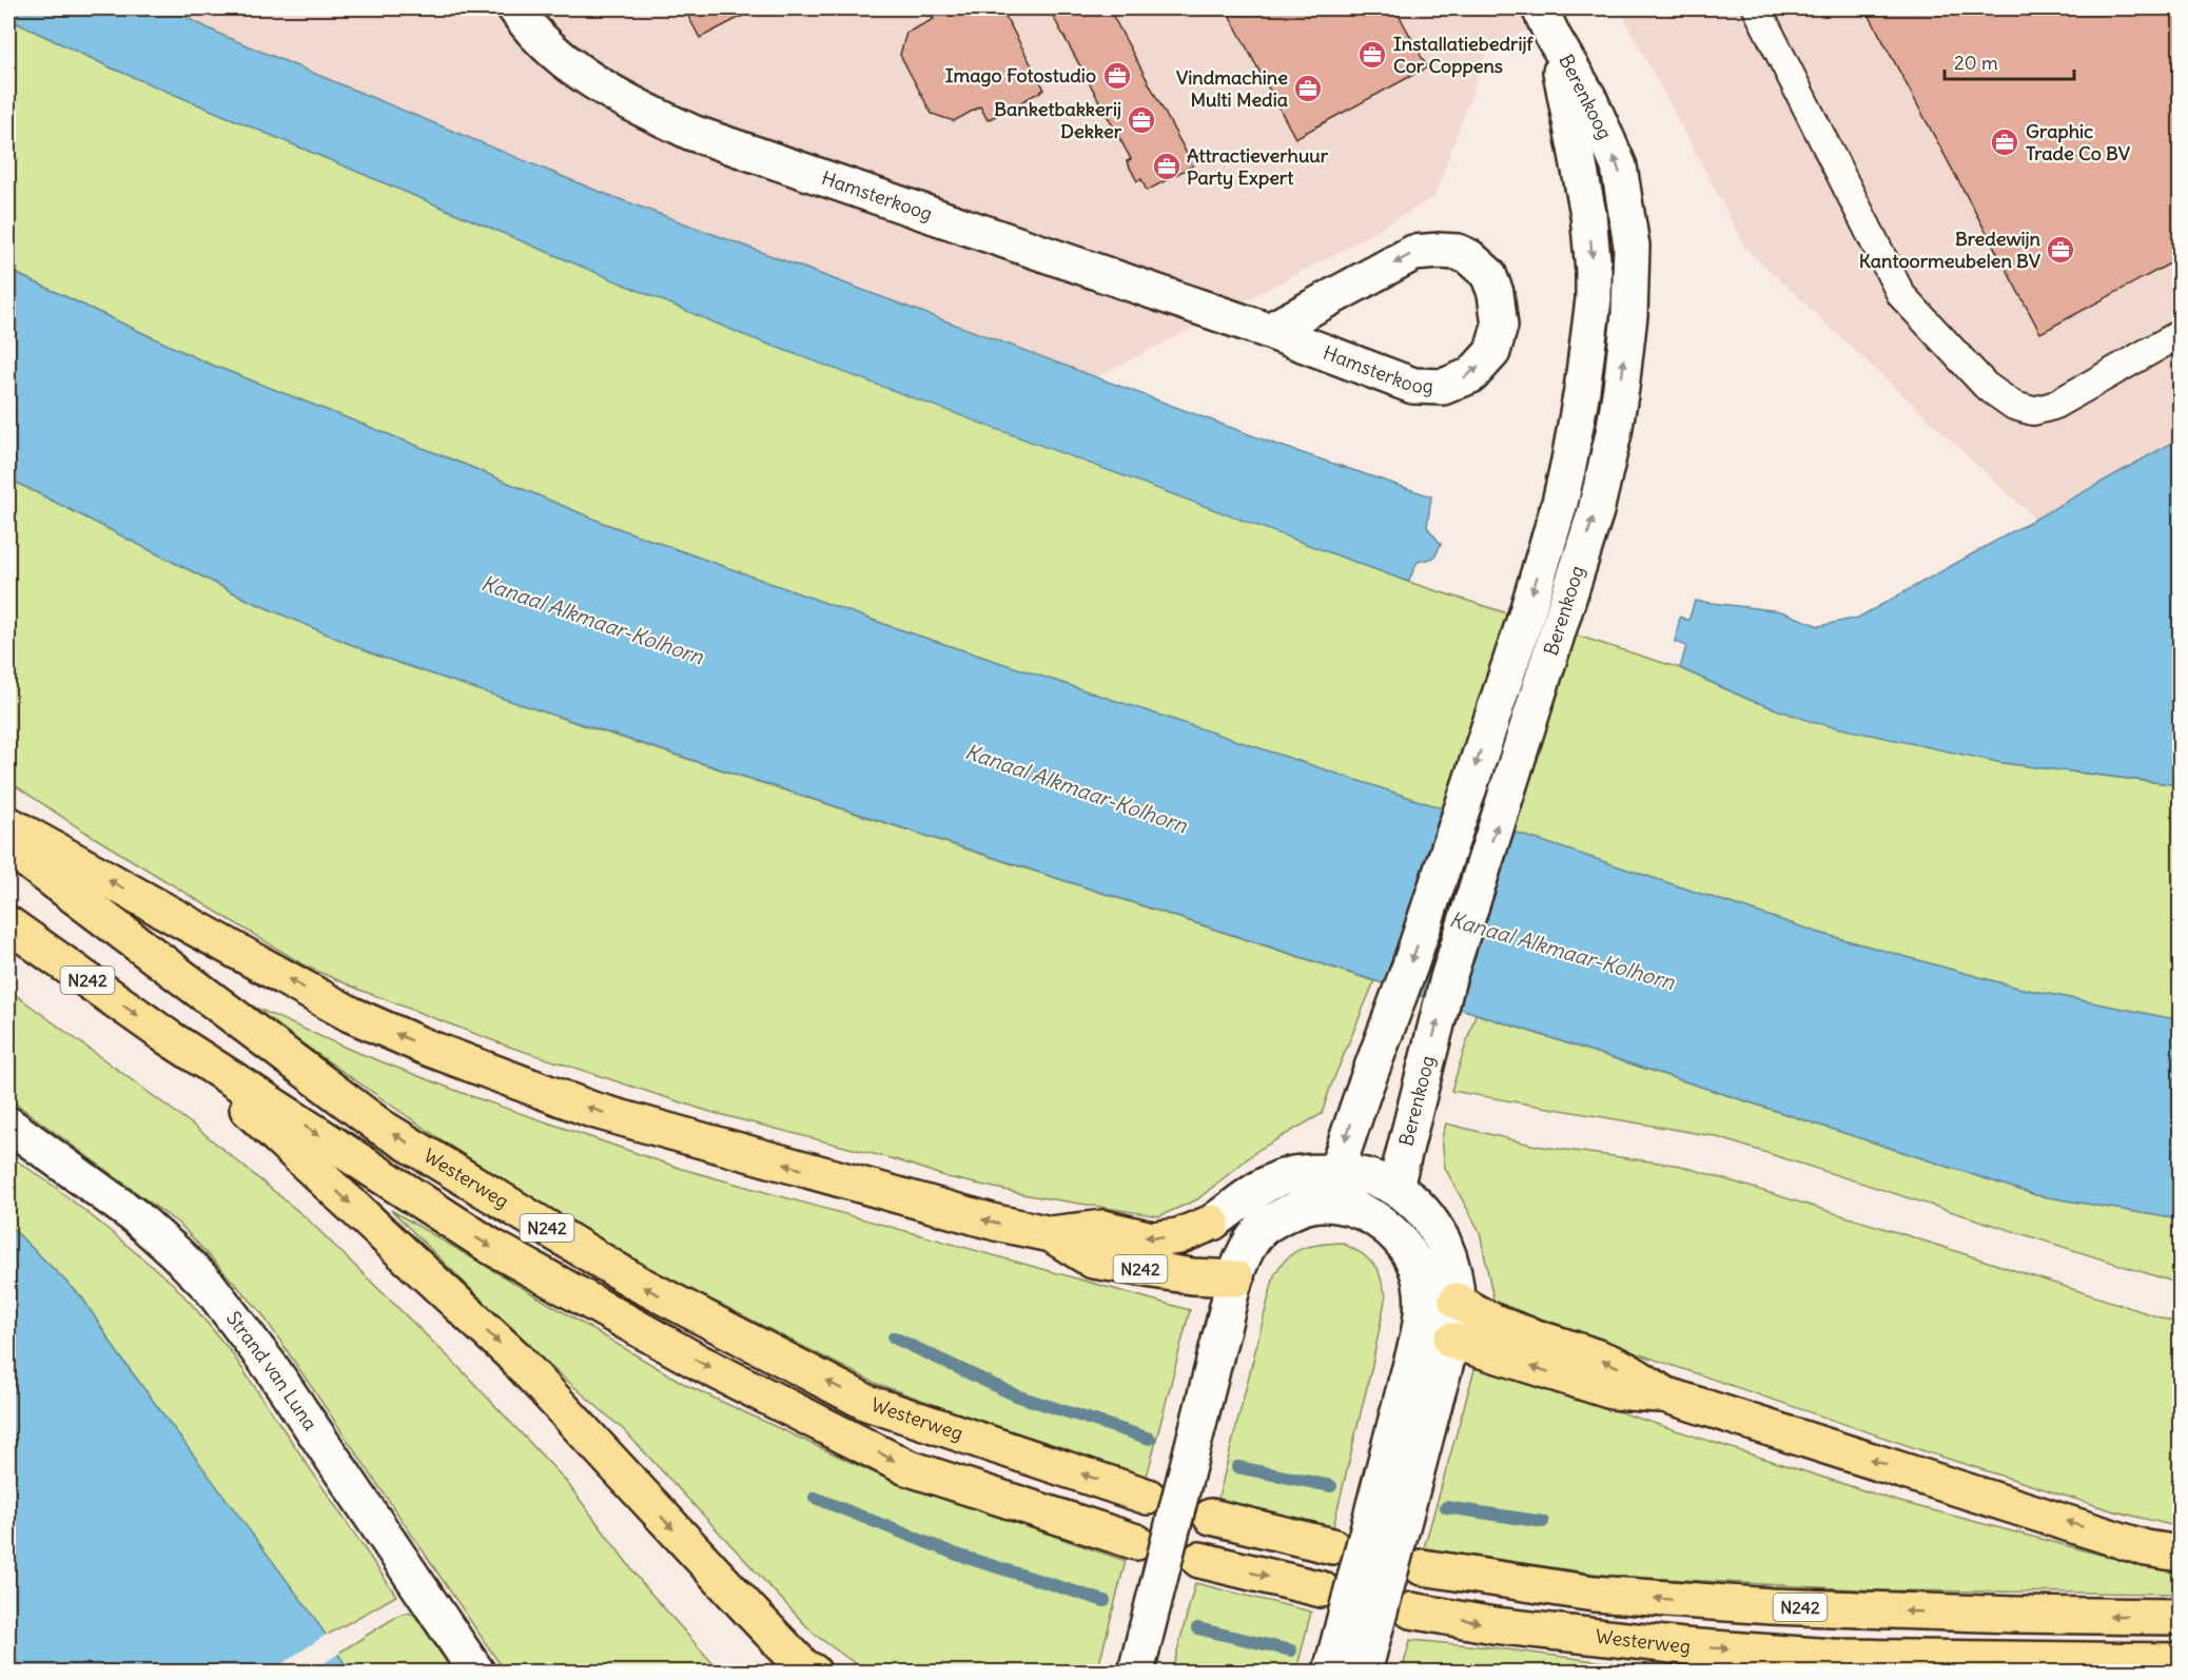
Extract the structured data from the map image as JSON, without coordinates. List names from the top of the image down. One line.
{"streets":{"main road":["N242","Westerweg"],"street":["Berenkoog","Hamsterkoog","Strand van Luna"]},"water":["Kanaal Alkmaar-Kolhorn"],"places":{"office":["Installatiebedrijf Cor Coppens","Imago Fotostudio","Vindmachine Multi Media","Banketbakkerij Dekker","Graphic Trade Co BV","Attractieverhuur Party Expert","Bredewijn Kantoormeubelen BV"]},"scale_bar":"20 m"}
